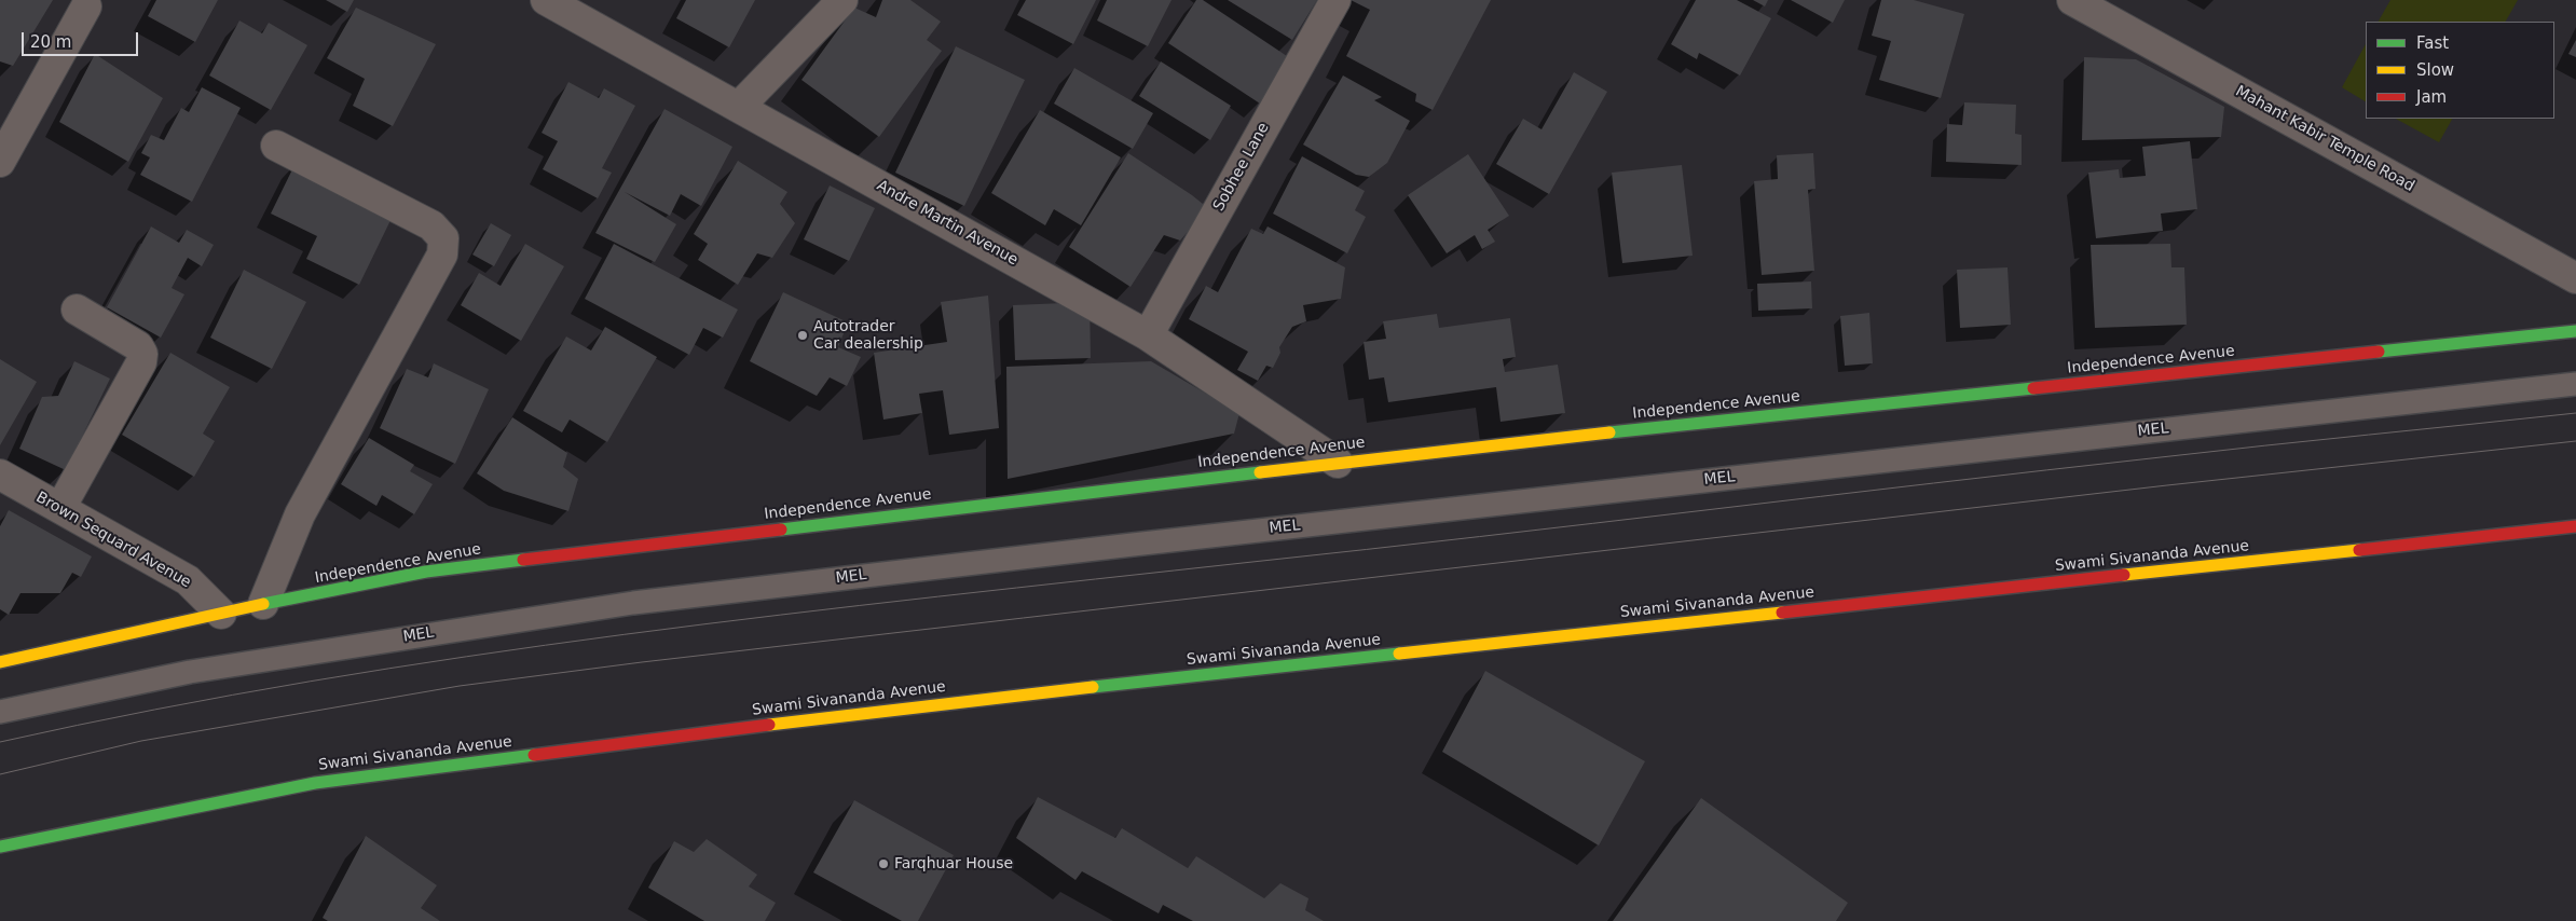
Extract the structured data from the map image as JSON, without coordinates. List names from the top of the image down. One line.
{"streets":{"street":["Mahant Kabir Temple Road","Sobhee Lane","Andre Martin Avenue","Independence Avenue","Brown Sequard Avenue","Swami Sivananda Avenue"],"lane":["MEL"]},"crossings":[["Sobhee Lane","Andre Martin Avenue"],["Andre Martin Avenue","Independence Avenue"],["Independence Avenue","Brown Sequard Avenue"]],"places":["Autotrader Car dealership","Farqhuar House"],"legend":["Fast","Slow","Jam"],"scale_bar":"20 m"}
